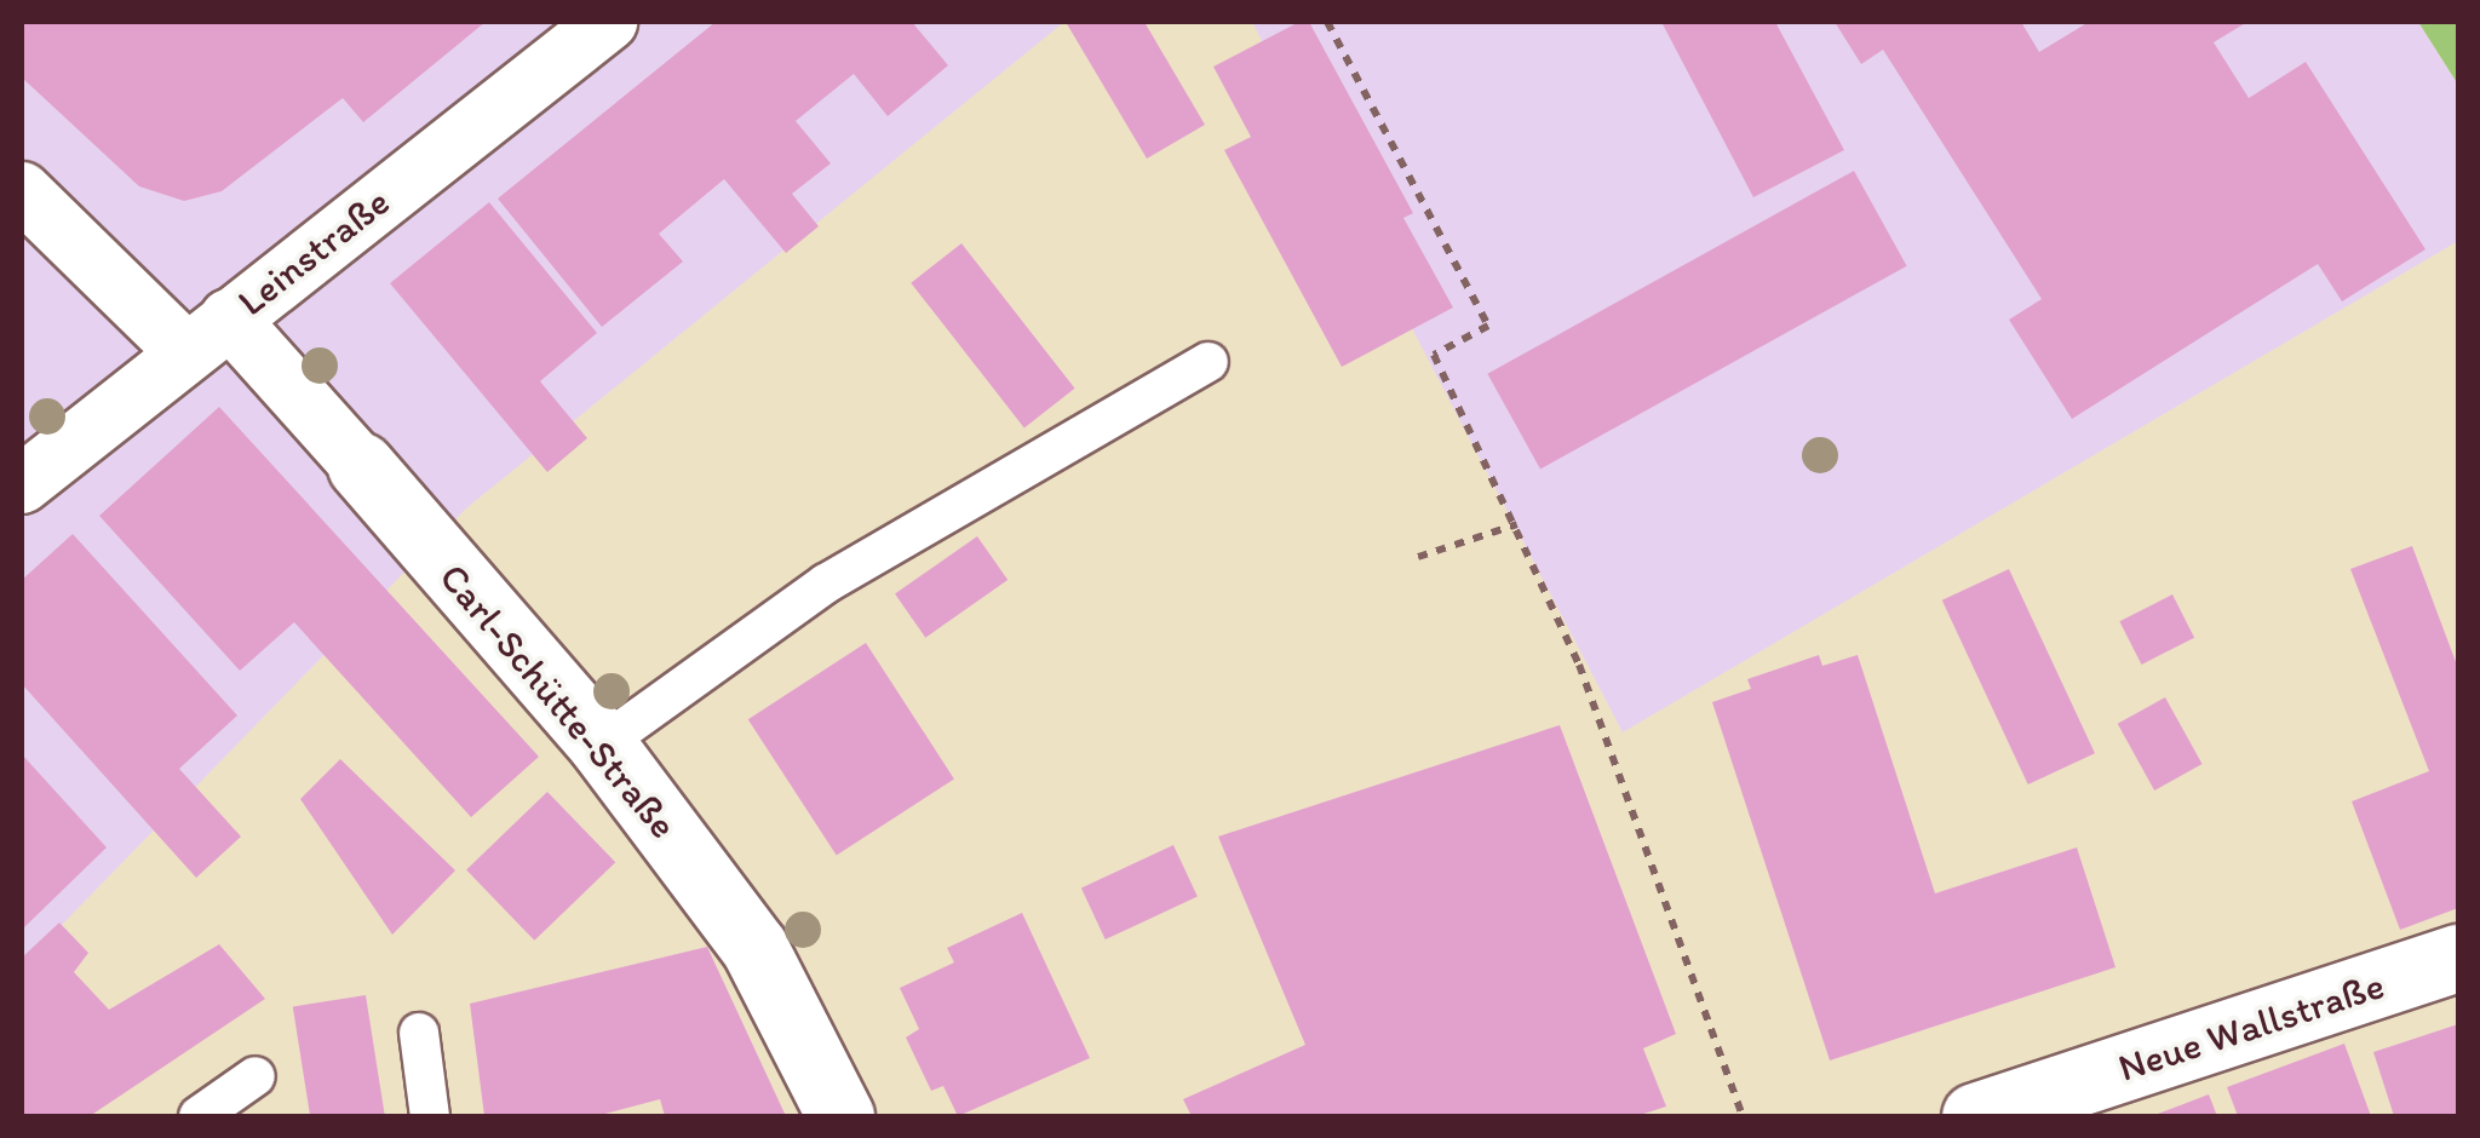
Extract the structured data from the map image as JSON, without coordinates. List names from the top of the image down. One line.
{"streets":{"street":["Leinstraße","Carl-Schütte-Straße","Neue Wallstraße"]},"crossings":[["Leinstraße","Carl-Schütte-Straße"]]}
